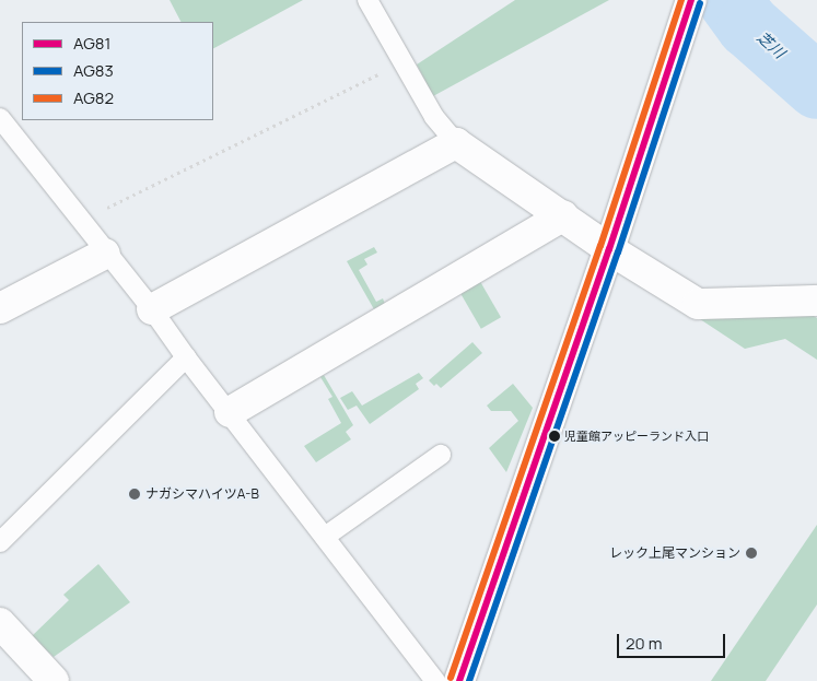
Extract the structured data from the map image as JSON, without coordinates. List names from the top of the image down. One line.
{"water":["芝川"],"places":["児童館アッピーランド入口","ナガシマハイツA-B","レック上尾マンション"],"lines":["transit line AG81","transit line AG82","transit line AG83"],"legend":["AG81","AG83","AG82"],"scale_bar":"20 m"}
